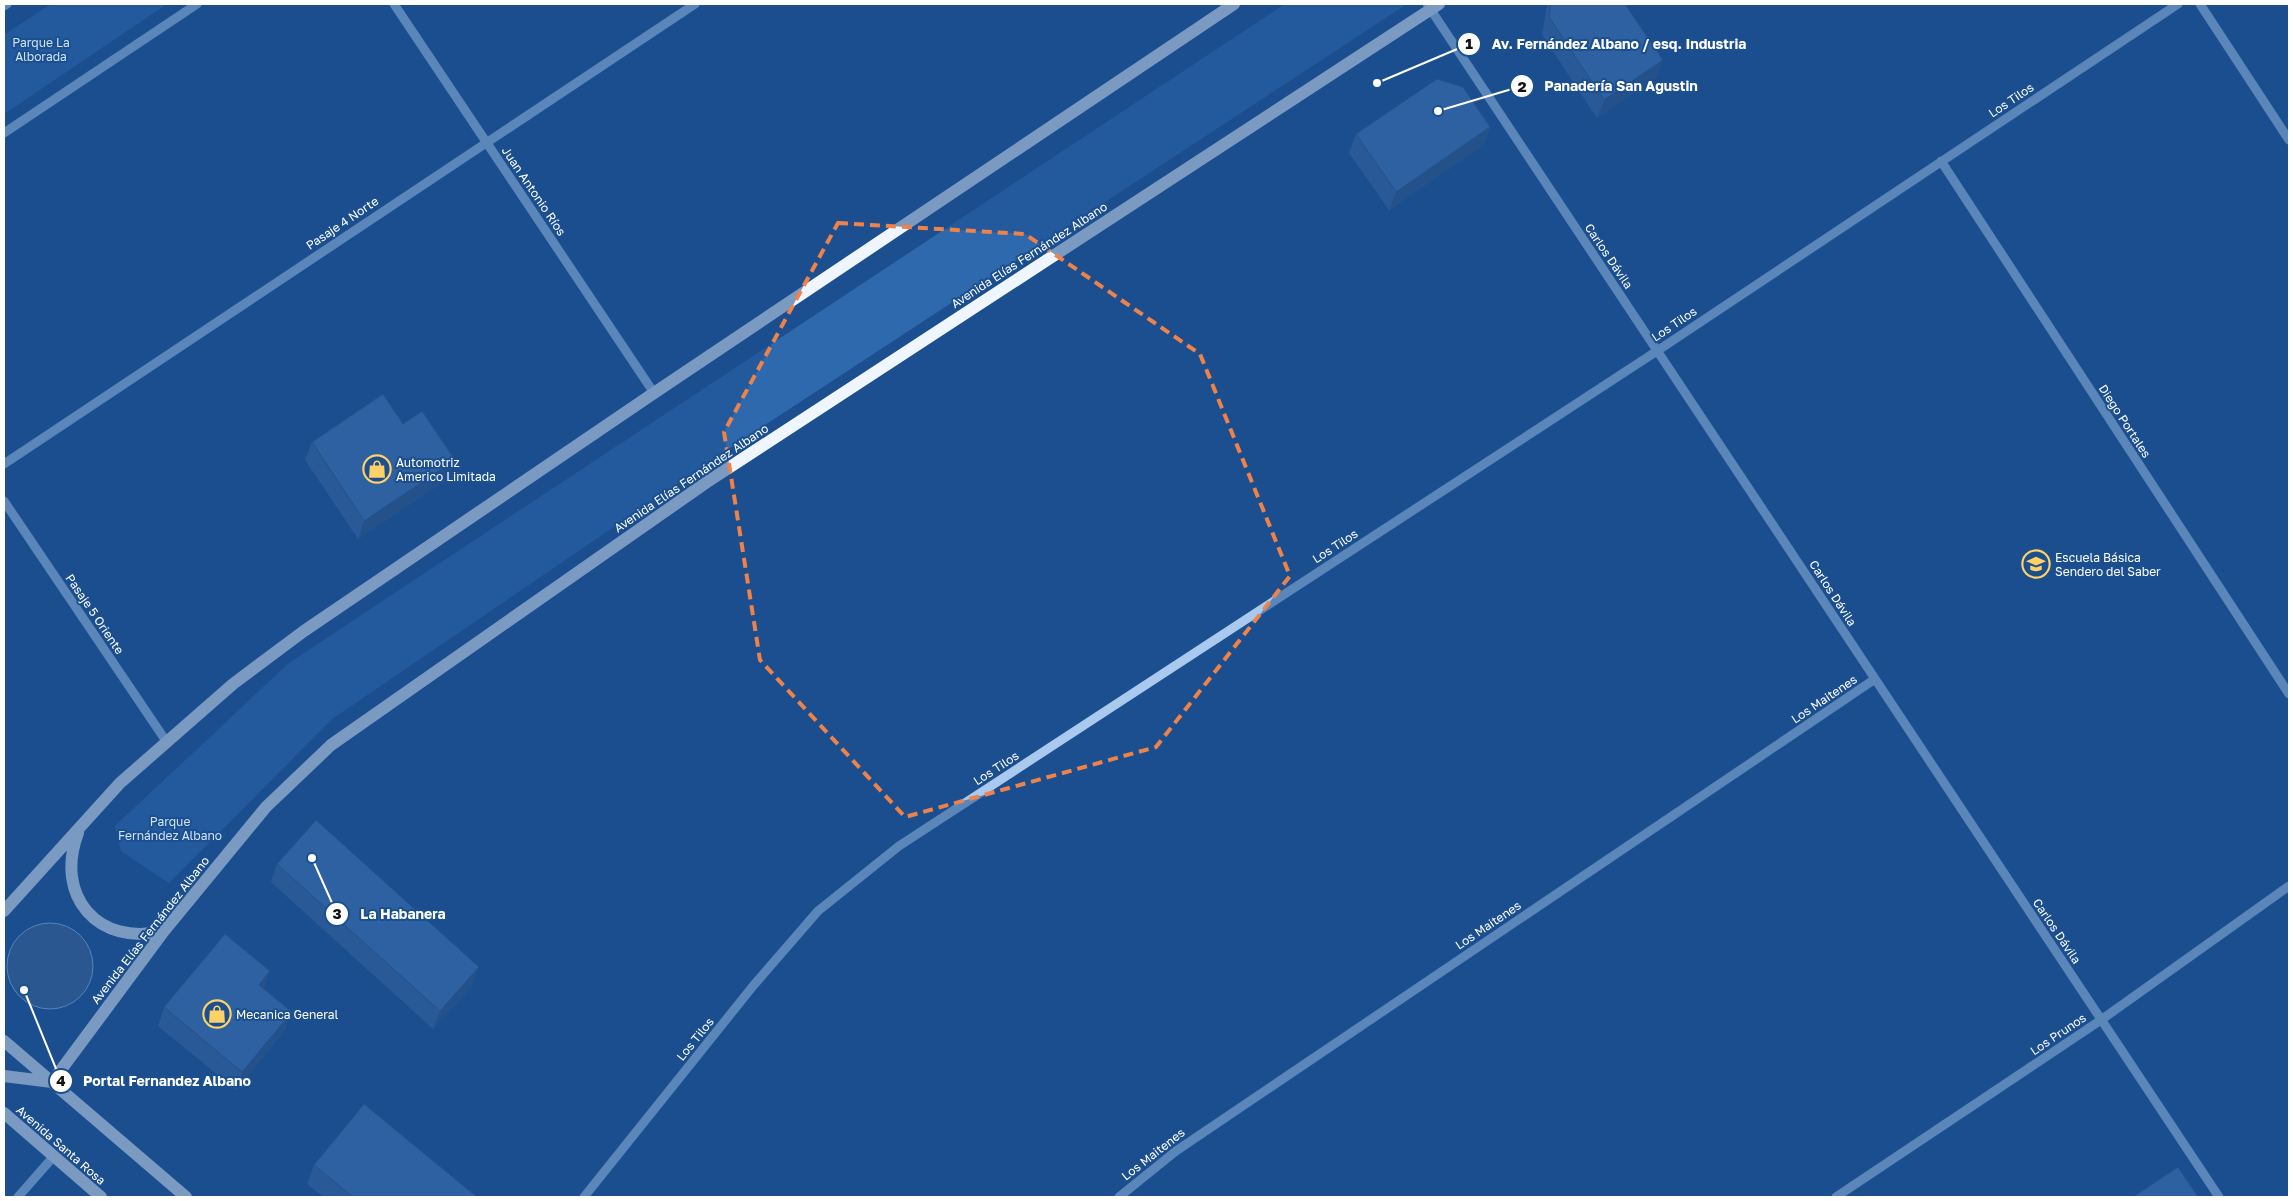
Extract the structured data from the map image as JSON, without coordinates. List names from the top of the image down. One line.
{"streets":{"main road":["Avenida Elías Fernández Albano","Avenida Santa Rosa"],"street":["Los Tilos","Juan Antonio Ríos","Pasaje 4 Norte","Carlos Dávila","Diego Portales","Pasaje 5 Oriente","Los Maitenes","Los Prunos"]},"crossings":[["Los Tilos","Carlos Dávila"],["Los Tilos","Diego Portales"],["Juan Antonio Ríos","Pasaje 4 Norte"],["Avenida Elías Fernández Albano","Carlos Dávila"],["Carlos Dávila","Los Maitenes"],["Carlos Dávila","Los Prunos"]],"parks":["Parque La Alborada","Parque Fernández Albano"],"places":{"other":["Av. Fernández Albano / esq. Industria","Panadería San Agustin","La Habanera","Portal Fernandez Albano"],"shop":["Automotriz Americo Limitada","Mecanica General"],"school or university":["Escuela Básica Sendero del Saber"]}}
